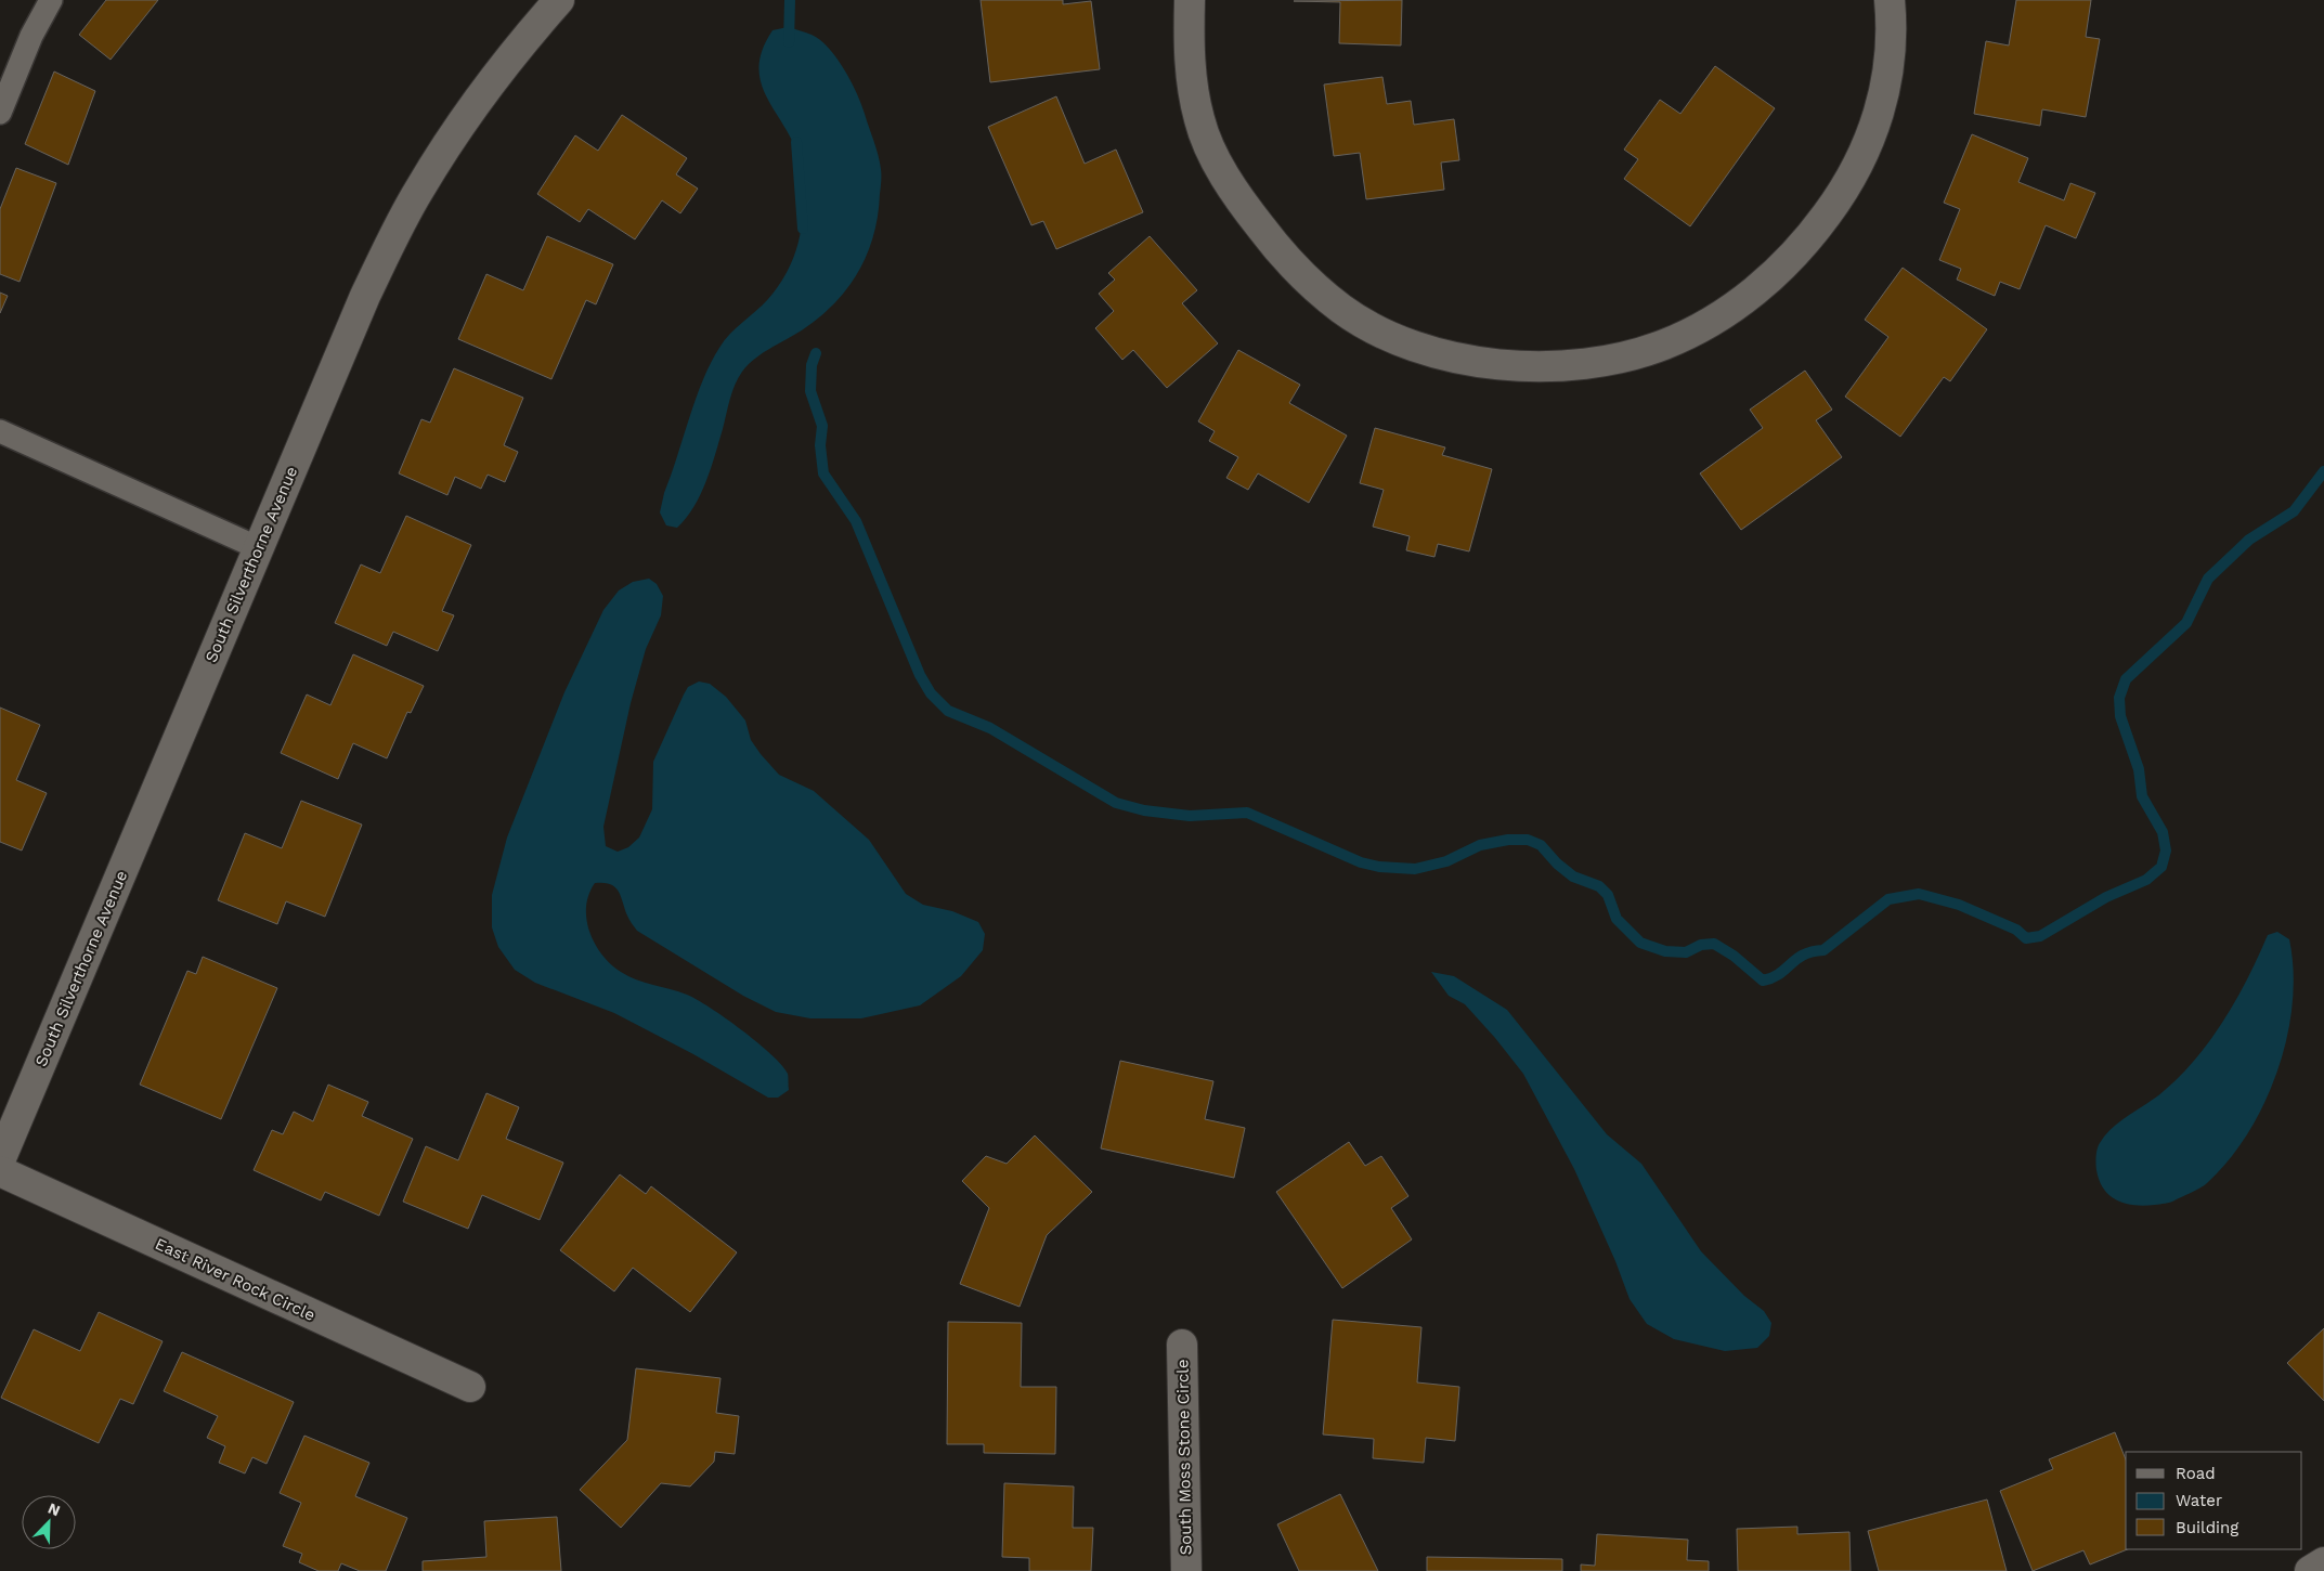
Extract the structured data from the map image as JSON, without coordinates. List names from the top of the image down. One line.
{"streets":{"street":["South Silverthorne Avenue","East River Rock Circle","South Moss Stone Circle"]},"legend":["Road","Water","Building"],"north":"top right"}
